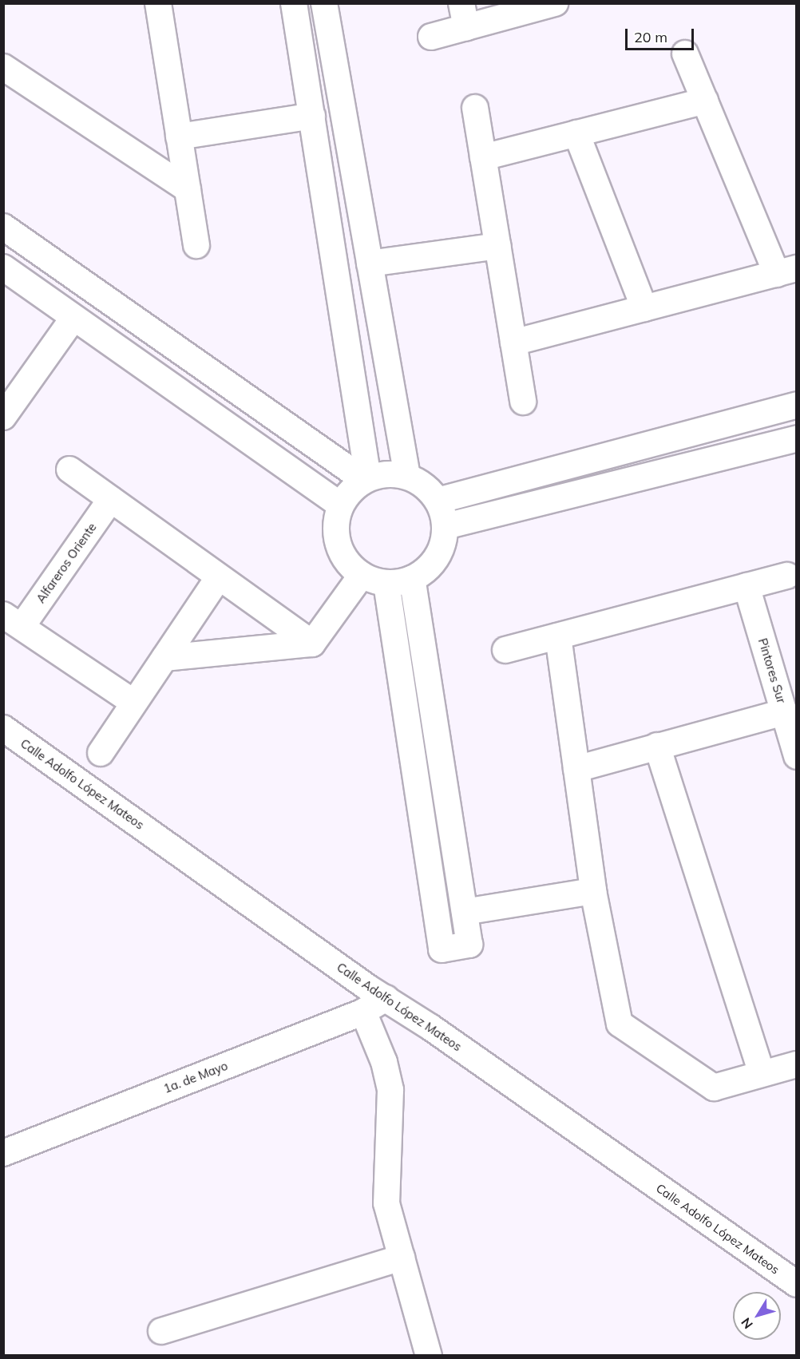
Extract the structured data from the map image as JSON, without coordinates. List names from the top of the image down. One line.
{"streets":{"street":["Alfareros Oriente","Pintores Sur","Calle Adolfo López Mateos","1a. de Mayo"]},"crossings":[["Calle Adolfo López Mateos","1a. de Mayo"]],"scale_bar":"20 m","north":"bottom left"}
